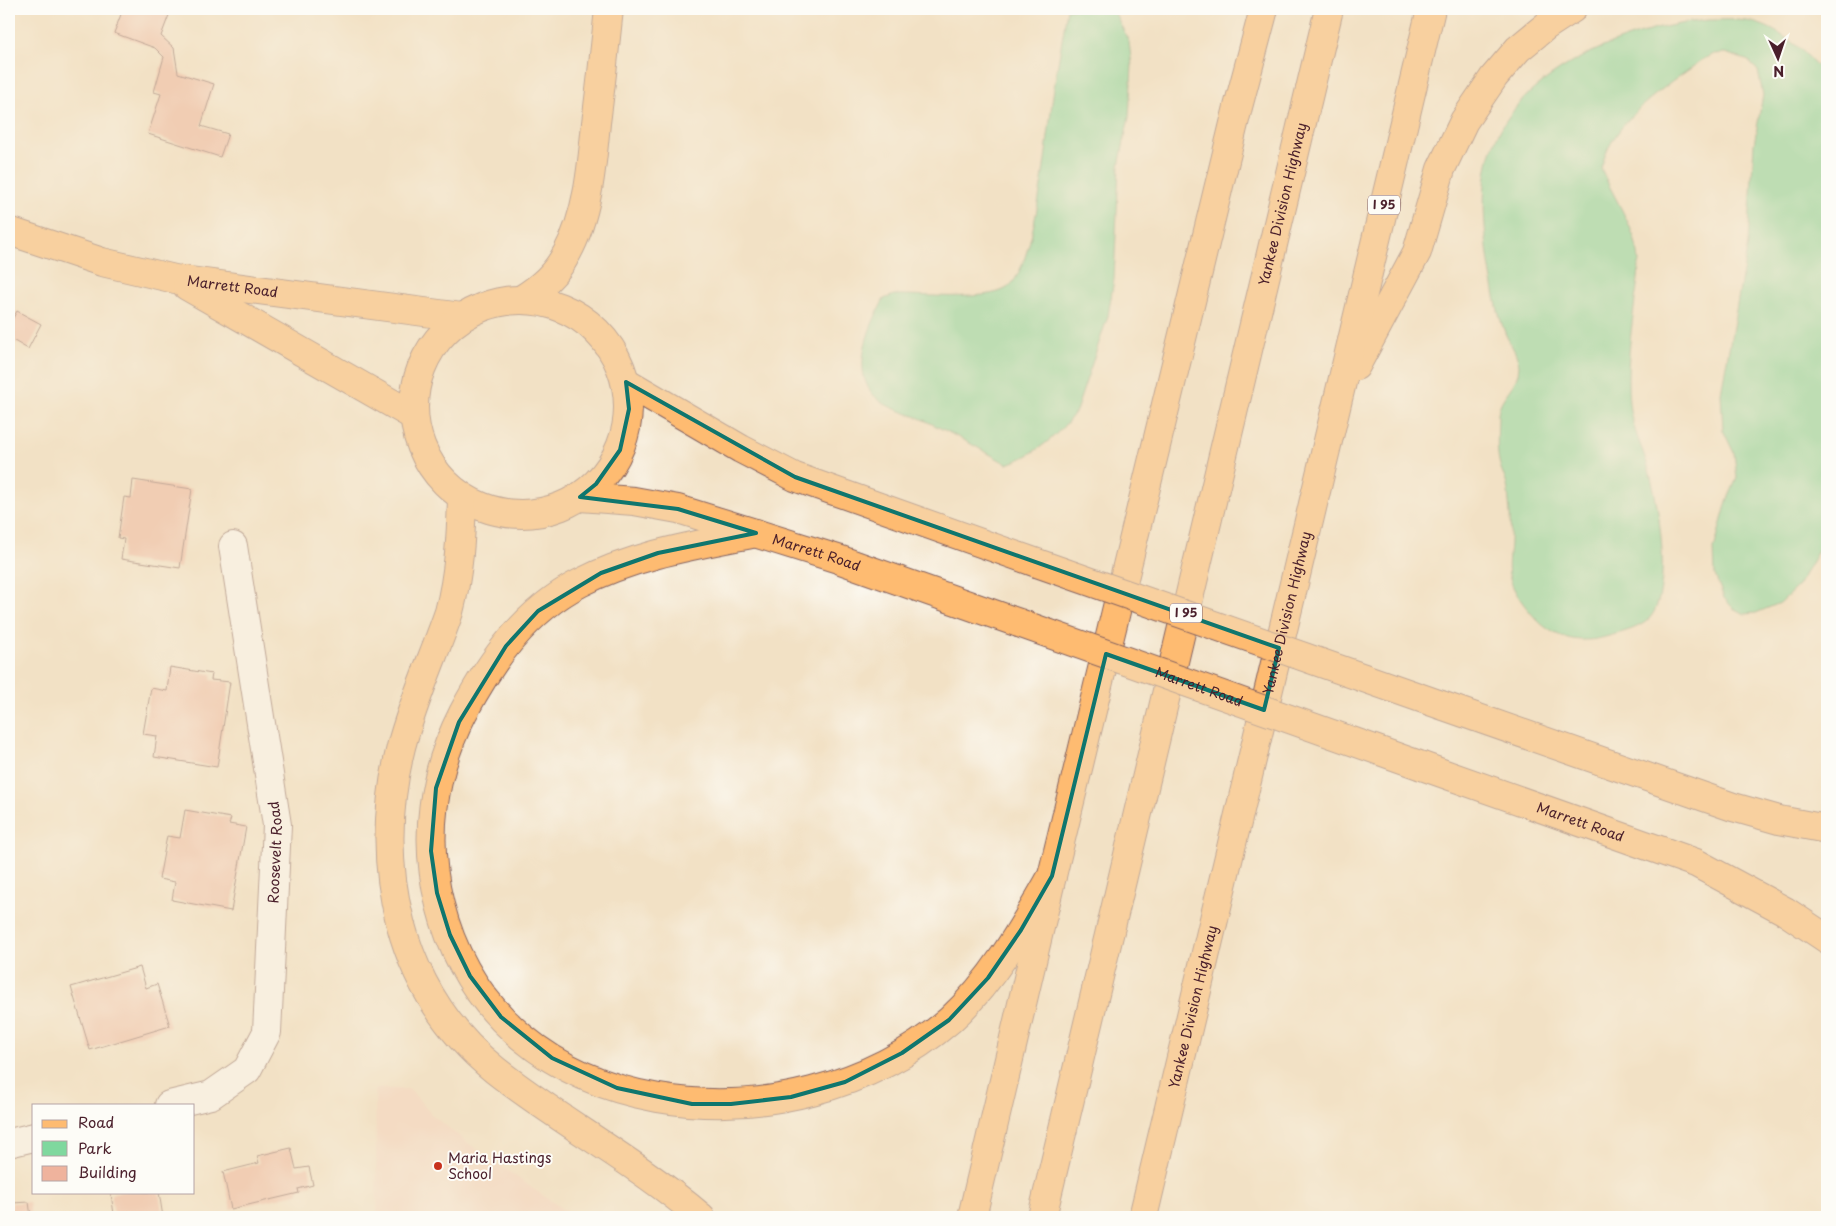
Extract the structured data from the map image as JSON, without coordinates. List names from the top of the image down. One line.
{"streets":{"main road":["Yankee Division Highway","I 95","Marrett Road"],"street":["Roosevelt Road"]},"places":["Maria Hastings School"],"legend":["Road","Park","Building"],"north":"bottom"}
